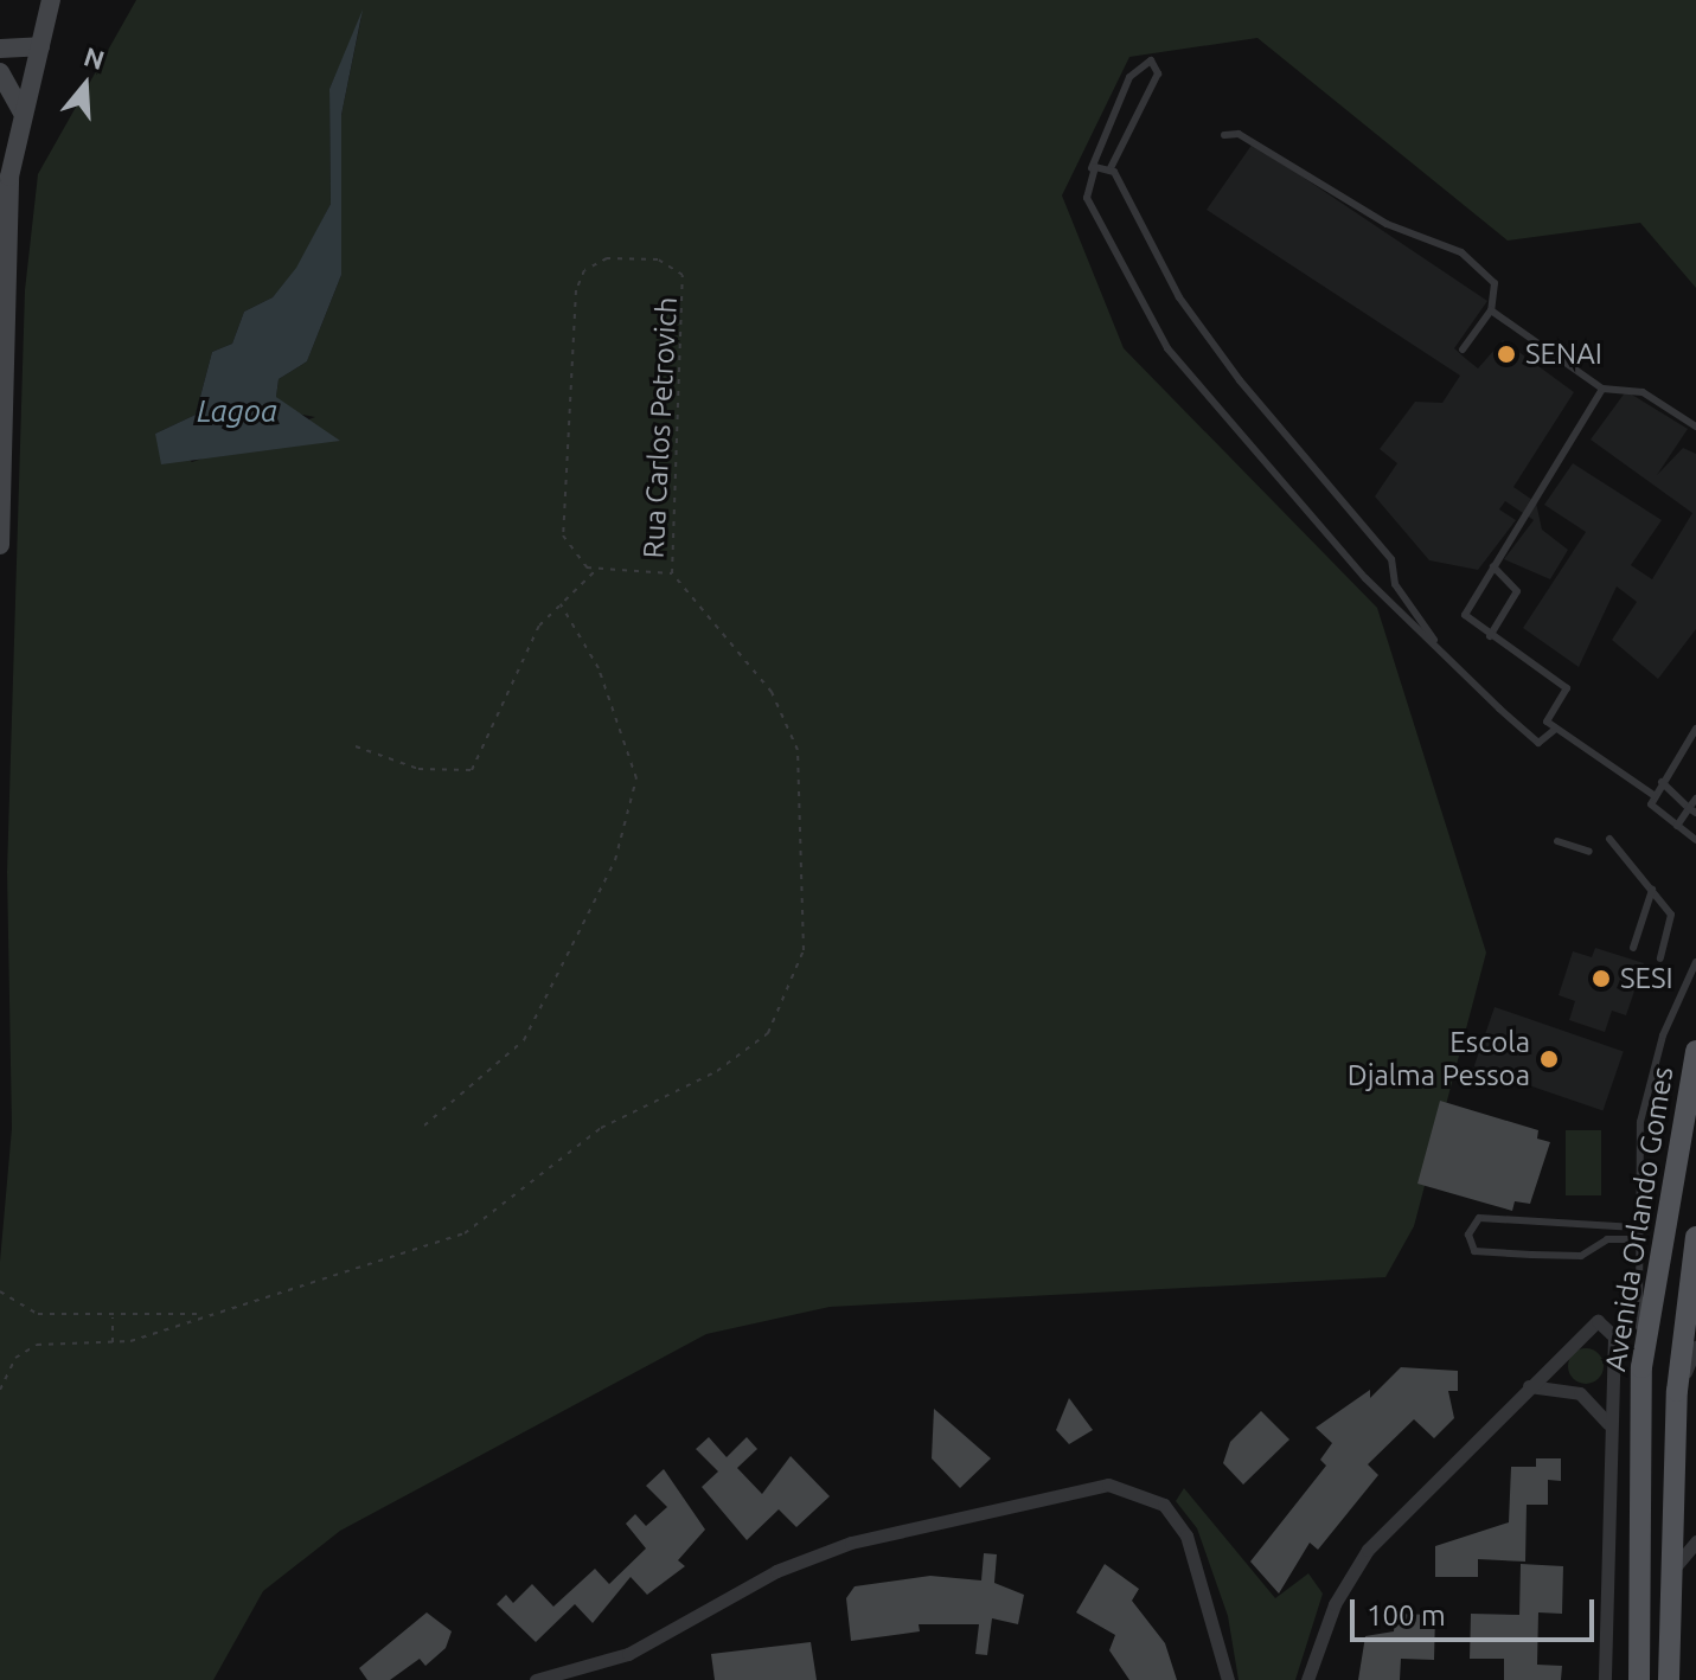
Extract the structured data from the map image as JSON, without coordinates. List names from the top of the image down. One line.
{"streets":{"main road":["Avenida Orlando Gomes"],"path":["Rua Carlos Petrovich"]},"water":["Lagoa"],"places":["SENAI","SESI","Escola Djalma Pessoa"],"scale_bar":"100 m","north":"top"}
